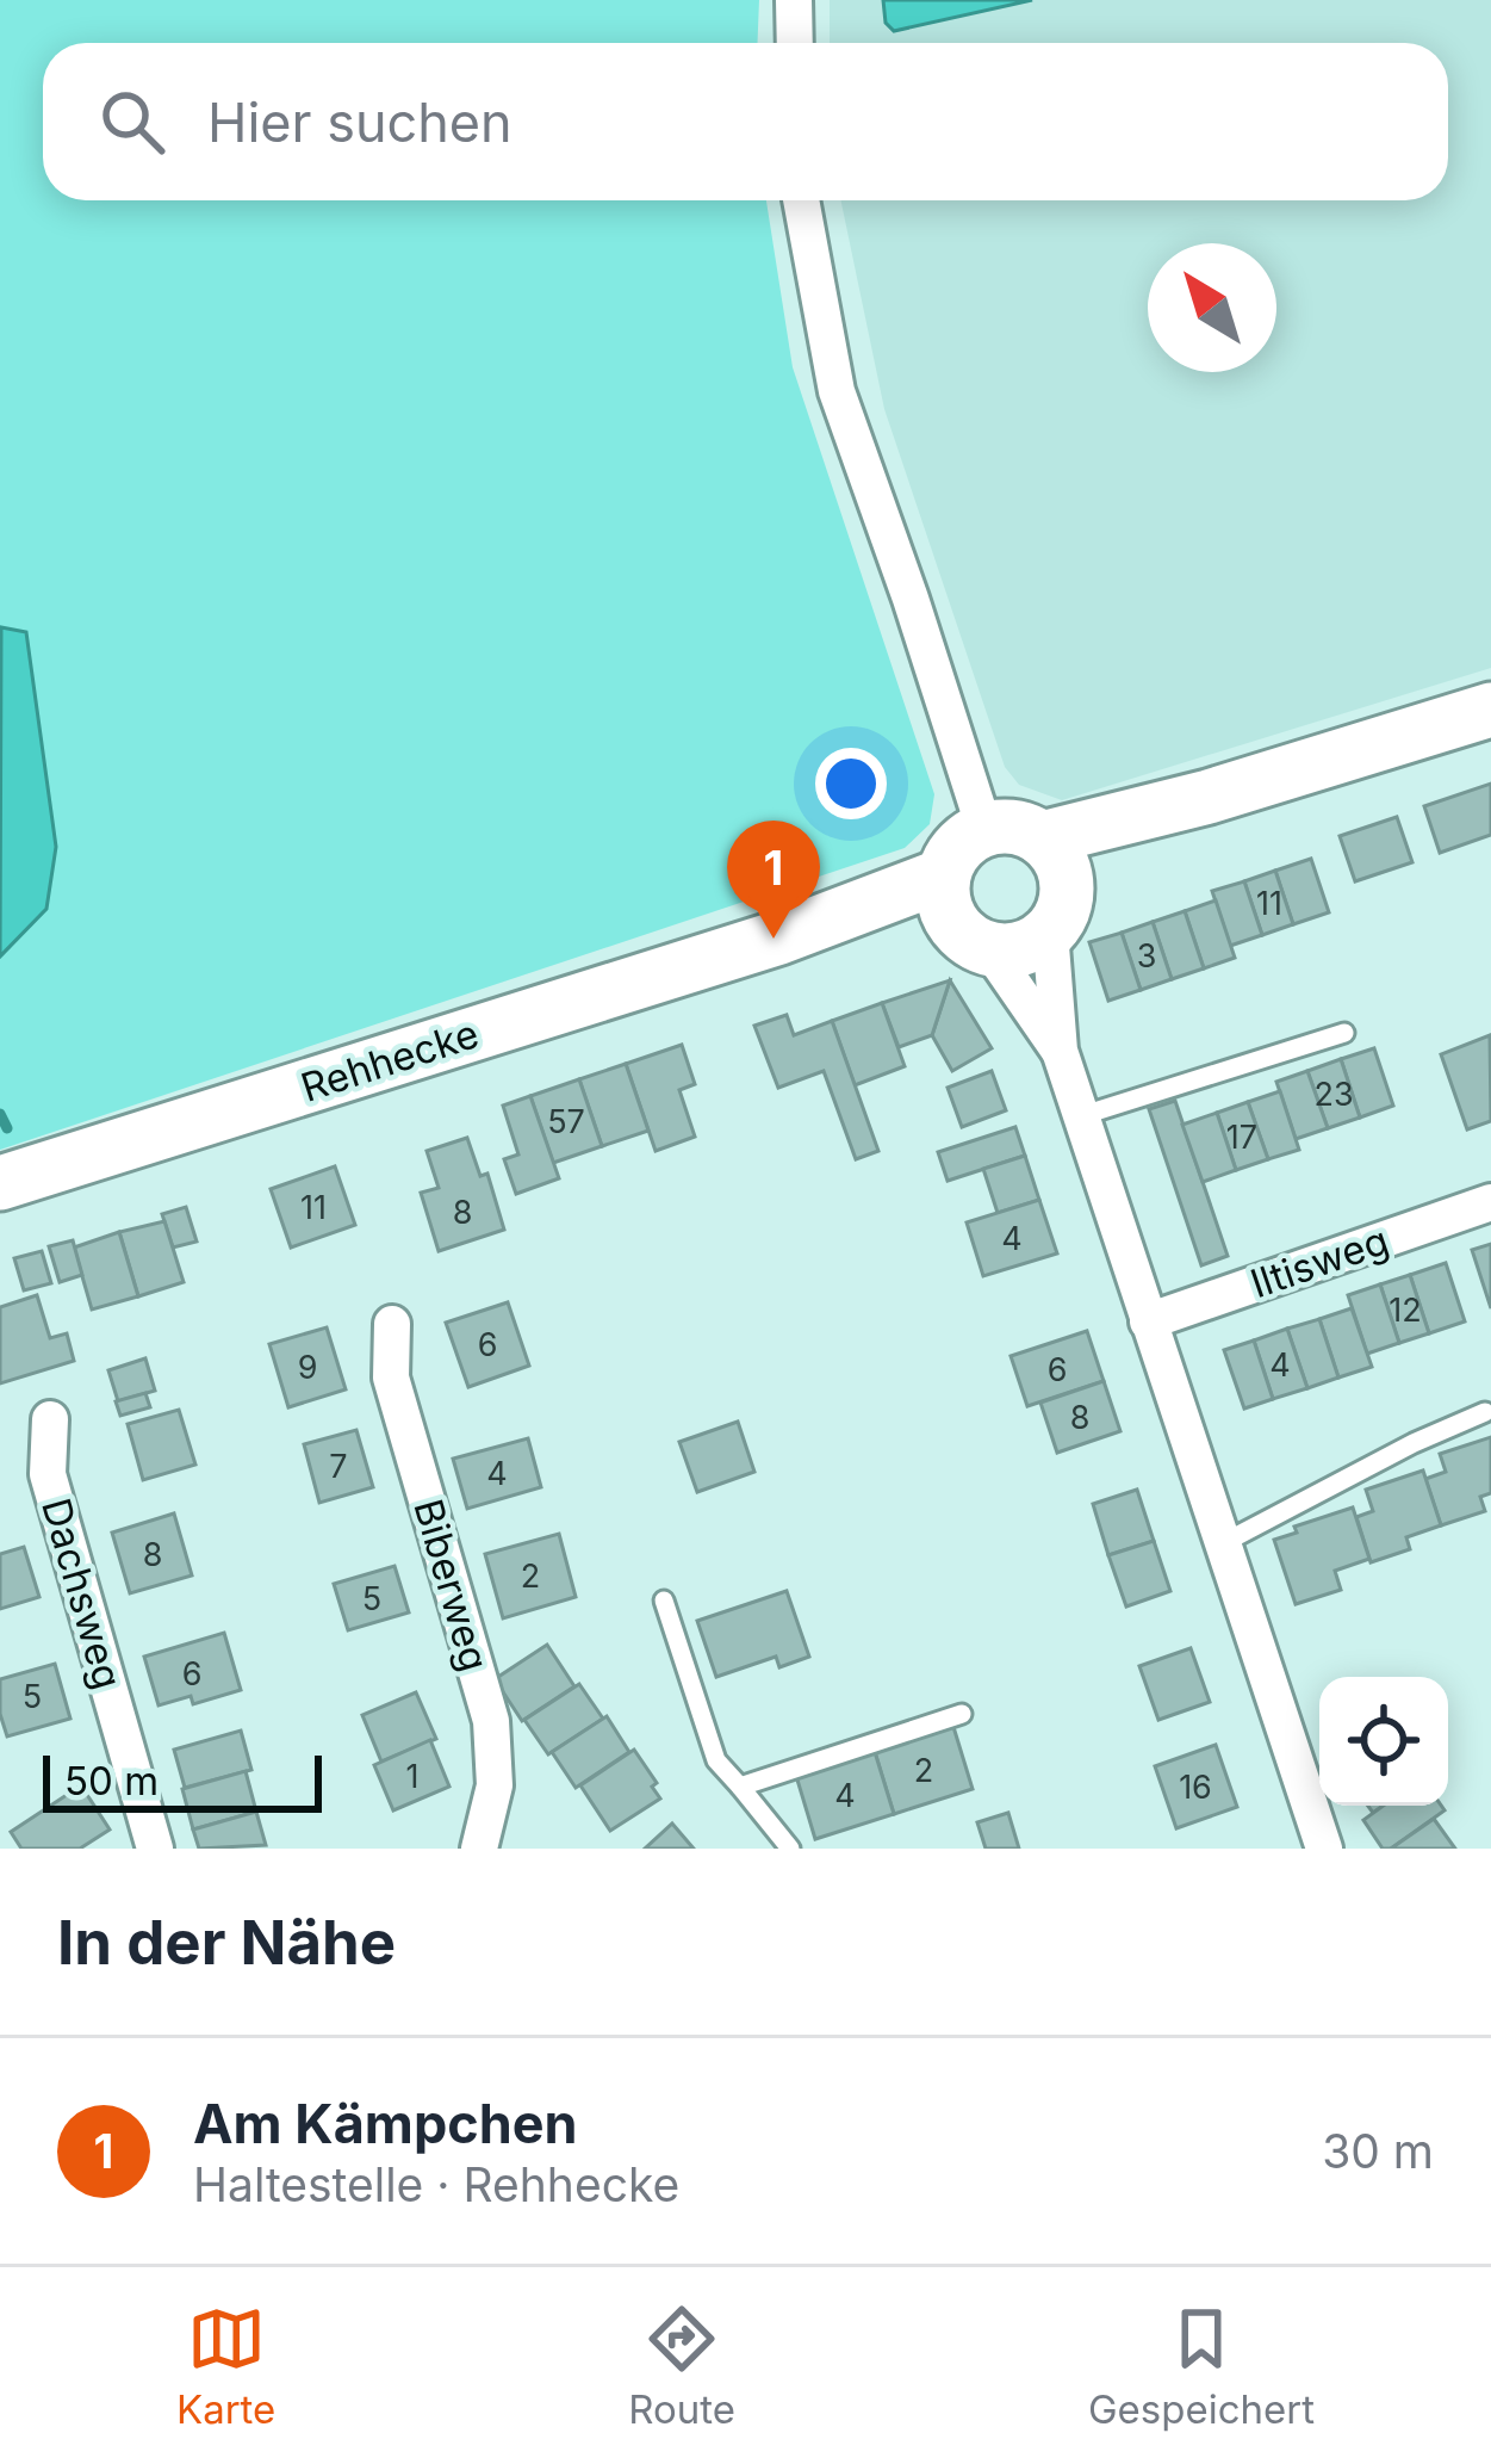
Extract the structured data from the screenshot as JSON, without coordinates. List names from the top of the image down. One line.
{"streets":{"street":["Rehhecke","Iltisweg","Biberweg","Dachsweg"]},"house_numbers":["11","3","23","57","17","11","8","4","12","6","4","9","6","8","7","4","8","2","5","6","5","2","1","16","4"],"scale_bar":"50 m","north":"top left","page":{"search":"Hier suchen","pins":"1","scale":"50 m","heading":"In der Nähe","list":[{"mark":"1","name":"Am Kämpchen","note":"Haltestelle · Rehhecke","value":"30 m"}],"nav":["Karte","Route","Gespeichert"]}}
